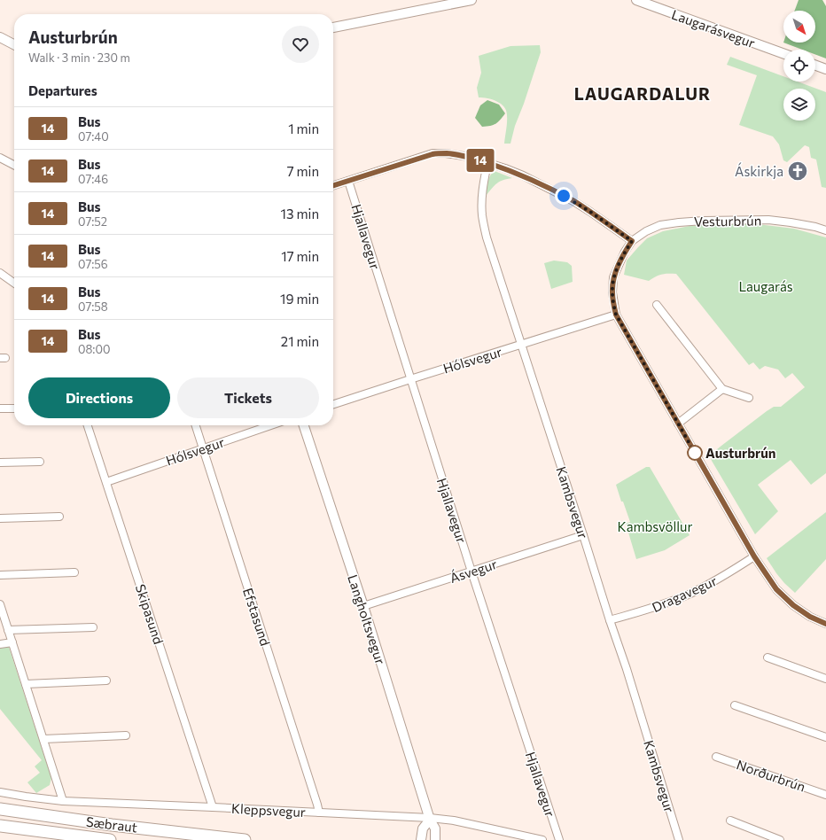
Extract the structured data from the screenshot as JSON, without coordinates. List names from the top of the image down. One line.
{"streets":{"main road":["Sæbraut"],"street":["Laugarásvegur","Vesturbrún","Hjallavegur","Hólsvegur","Kambsvegur","Ásvegur","Dragavegur","Skipasund","Efstasund","Langholtsvegur","Norðurbrún","Kleppsvegur"]},"crossings":[["Hjallavegur","Hólsvegur"],["Hjallavegur","Ásvegur"],["Hólsvegur","Kambsvegur"],["Hólsvegur","Skipasund"],["Hólsvegur","Efstasund"],["Kambsvegur","Ásvegur"],["Kambsvegur","Dragavegur"],["Ásvegur","Langholtsvegur"],["Skipasund","Kleppsvegur"],["Efstasund","Kleppsvegur"],["Langholtsvegur","Kleppsvegur"]],"districts":["LAUGARDALUR"],"parks":["Laugarás","Kambsvöllur"],"places":{"church":["Áskirkja"],"other":["Austurbrún"]},"lines":["bus line 14"],"north":"bottom right","page":{"on_map":"14","heading":[["Austurbrún","Walk · 3 min · 230 m"],"Departures"],"list":[{"mark":"14","name":"Bus","note":"07:40","value":"1 min"},{"mark":"14","name":"Bus","note":"07:46","value":"7 min"},{"mark":"14","name":"Bus","note":"07:52","value":"13 min"},{"mark":"14","name":"Bus","note":"07:56","value":"17 min"},{"mark":"14","name":"Bus","note":"07:58","value":"19 min"},{"mark":"14","name":"Bus","note":"08:00","value":"21 min"}],"buttons":["Directions","Tickets"]}}
